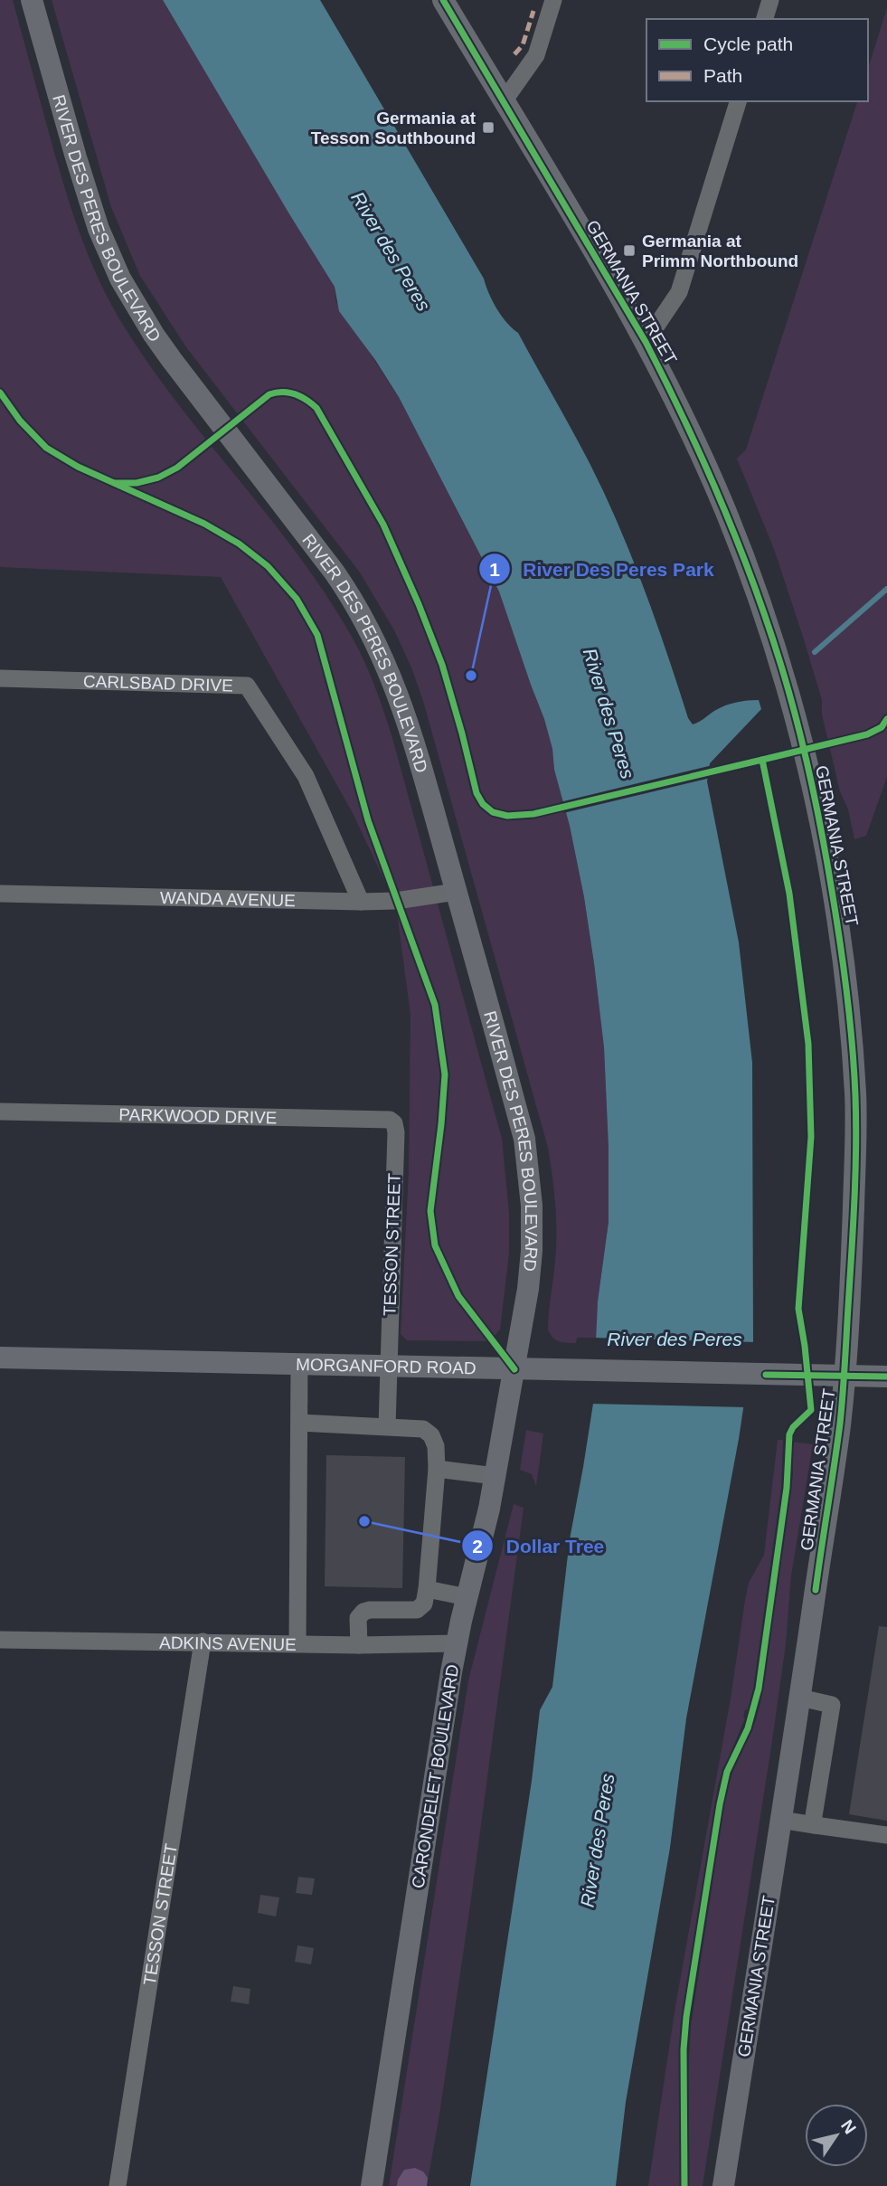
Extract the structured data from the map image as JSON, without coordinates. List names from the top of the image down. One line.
{"streets":{"main road":["RIVER DES PERES BOULEVARD","GERMANIA STREET","MORGANFORD ROAD","CARONDELET BOULEVARD"],"street":["CARLSBAD DRIVE","WANDA AVENUE","PARKWOOD DRIVE","TESSON STREET","ADKINS AVENUE"]},"crossings":[["RIVER DES PERES BOULEVARD","WANDA AVENUE"],["RIVER DES PERES BOULEVARD","MORGANFORD ROAD"],["RIVER DES PERES BOULEVARD","CARONDELET BOULEVARD"],["GERMANIA STREET","MORGANFORD ROAD"],["CARLSBAD DRIVE","WANDA AVENUE"],["PARKWOOD DRIVE","TESSON STREET"],["TESSON STREET","MORGANFORD ROAD"],["TESSON STREET","ADKINS AVENUE"],["MORGANFORD ROAD","CARONDELET BOULEVARD"],["ADKINS AVENUE","CARONDELET BOULEVARD"]],"water":["River des Peres"],"places":{"transit":["Germania at Tesson Southbound","Germania at Primm Northbound"],"other":["River Des Peres Park","Dollar Tree"]},"legend":["Cycle path","Path"],"north":"top right"}
